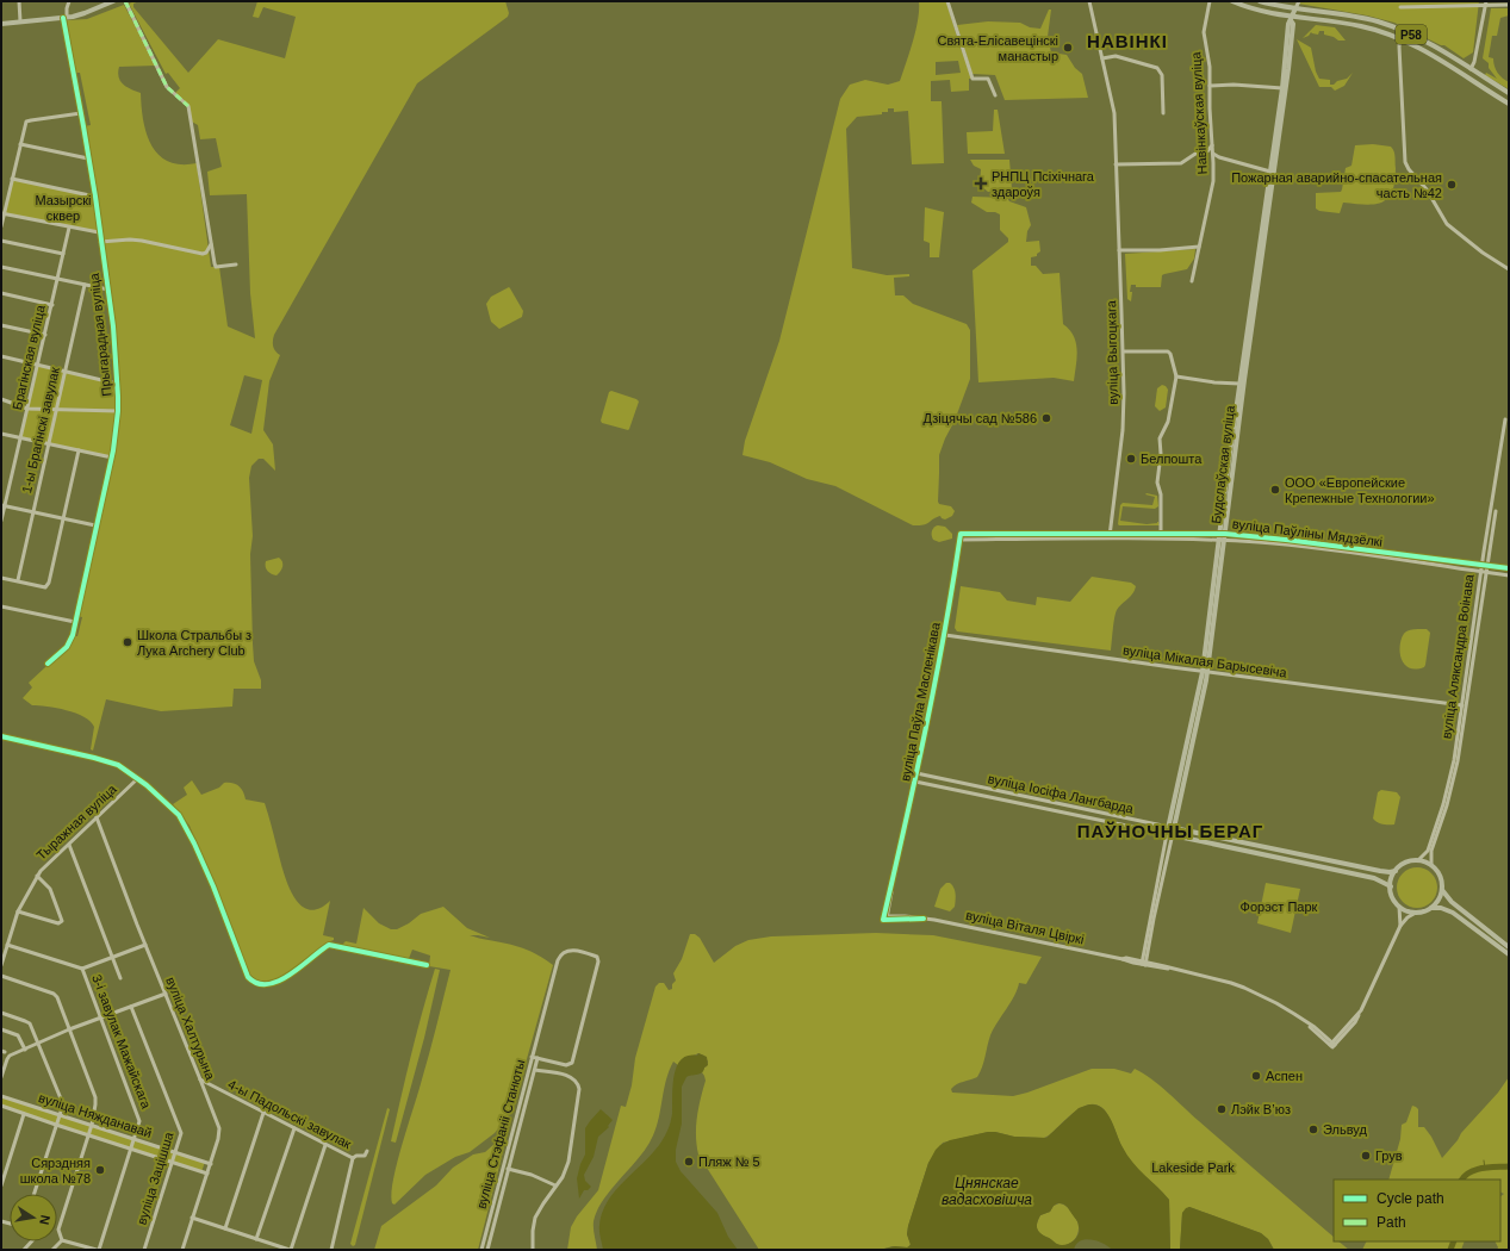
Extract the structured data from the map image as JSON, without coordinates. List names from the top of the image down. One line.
{"streets":{"main road":["Р58","Будслаўская вуліца","вуліца Іосіфа Лангбарда"],"street":["Навінкаўская вуліца","Прыгарадная вуліца","вуліца Выгоцкага","Брагінская вуліца","1-ы Брагінскі завулак","вуліца Паўліны Мядзёлкі","вуліца Аляксандра Воінава","вуліца Мікалая Барысевіча","вуліца Паўла Масленікава","Тыражная вуліца","вуліца Віталя Цвіркі","вуліца Халтурына","3-і завулак Мажайскага","4-ы Падольскі завулак","вуліца Няжданавай","вуліца Стэфаніі Станюты","вуліца Зацішша"]},"crossings":[["Р58","Будслаўская вуліца"],["вуліца Выгоцкага","вуліца Паўліны Мядзёлкі"],["Будслаўская вуліца","вуліца Паўліны Мядзёлкі"],["Будслаўская вуліца","вуліца Мікалая Барысевіча"],["Будслаўская вуліца","вуліца Іосіфа Лангбарда"],["Будслаўская вуліца","вуліца Віталя Цвіркі"],["вуліца Паўліны Мядзёлкі","вуліца Аляксандра Воінава"],["вуліца Паўліны Мядзёлкі","вуліца Паўла Масленікава"],["вуліца Аляксандра Воінава","вуліца Мікалая Барысевіча"],["вуліца Аляксандра Воінава","вуліца Іосіфа Лангбарда"],["вуліца Мікалая Барысевіча","вуліца Паўла Масленікава"],["вуліца Паўла Масленікава","вуліца Іосіфа Лангбарда"],["вуліца Паўла Масленікава","вуліца Віталя Цвіркі"],["Тыражная вуліца","вуліца Халтурына"],["Тыражная вуліца","3-і завулак Мажайскага"],["вуліца Халтурына","4-ы Падольскі завулак"],["вуліца Халтурына","вуліца Няжданавай"],["3-і завулак Мажайскага","вуліца Няжданавай"],["вуліца Няжданавай","вуліца Зацішша"]],"districts":["НАВІНКІ","ПАЎНОЧНЫ БЕРАГ"],"water":["Цнянскае вадасховішча"],"parks":["Мазырскі сквер","Форэст Парк","Lakeside Park"],"places":{"other":["Свята-Елісавецінскі манастыр","Пожарная аварийно-спасательная часть №42","Дзіцячы сад №586","Белпошта","ООО «Европейские Крепежные Технологии»","Школа Стральбы з Лука Archery Club","Аспен","Лэйк В’юз","Эльвуд","Грув","Пляж № 5","Сярэдняя школа №78"],"health":["РНПЦ Псіхічнага здароўя"]},"legend":["Cycle path","Path"],"north":"right"}
